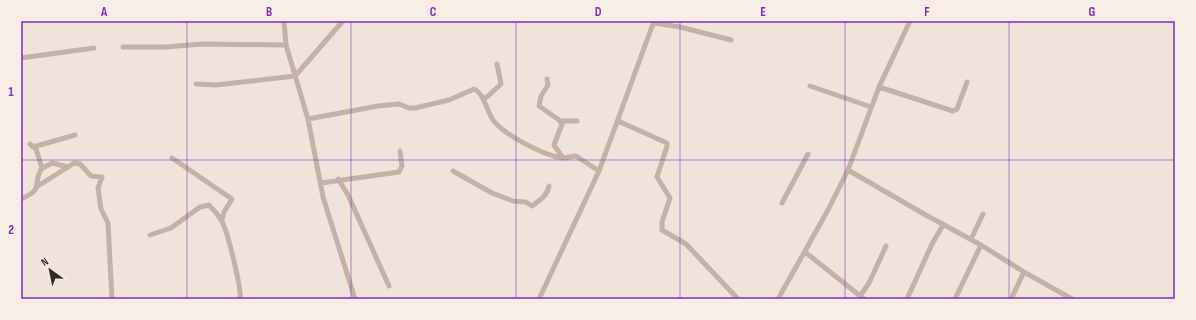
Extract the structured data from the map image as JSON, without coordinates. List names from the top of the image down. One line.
{"north":"top left","grid":{"columns":["A","B","C","D","E","F","G"],"rows":["1","2"]}}
